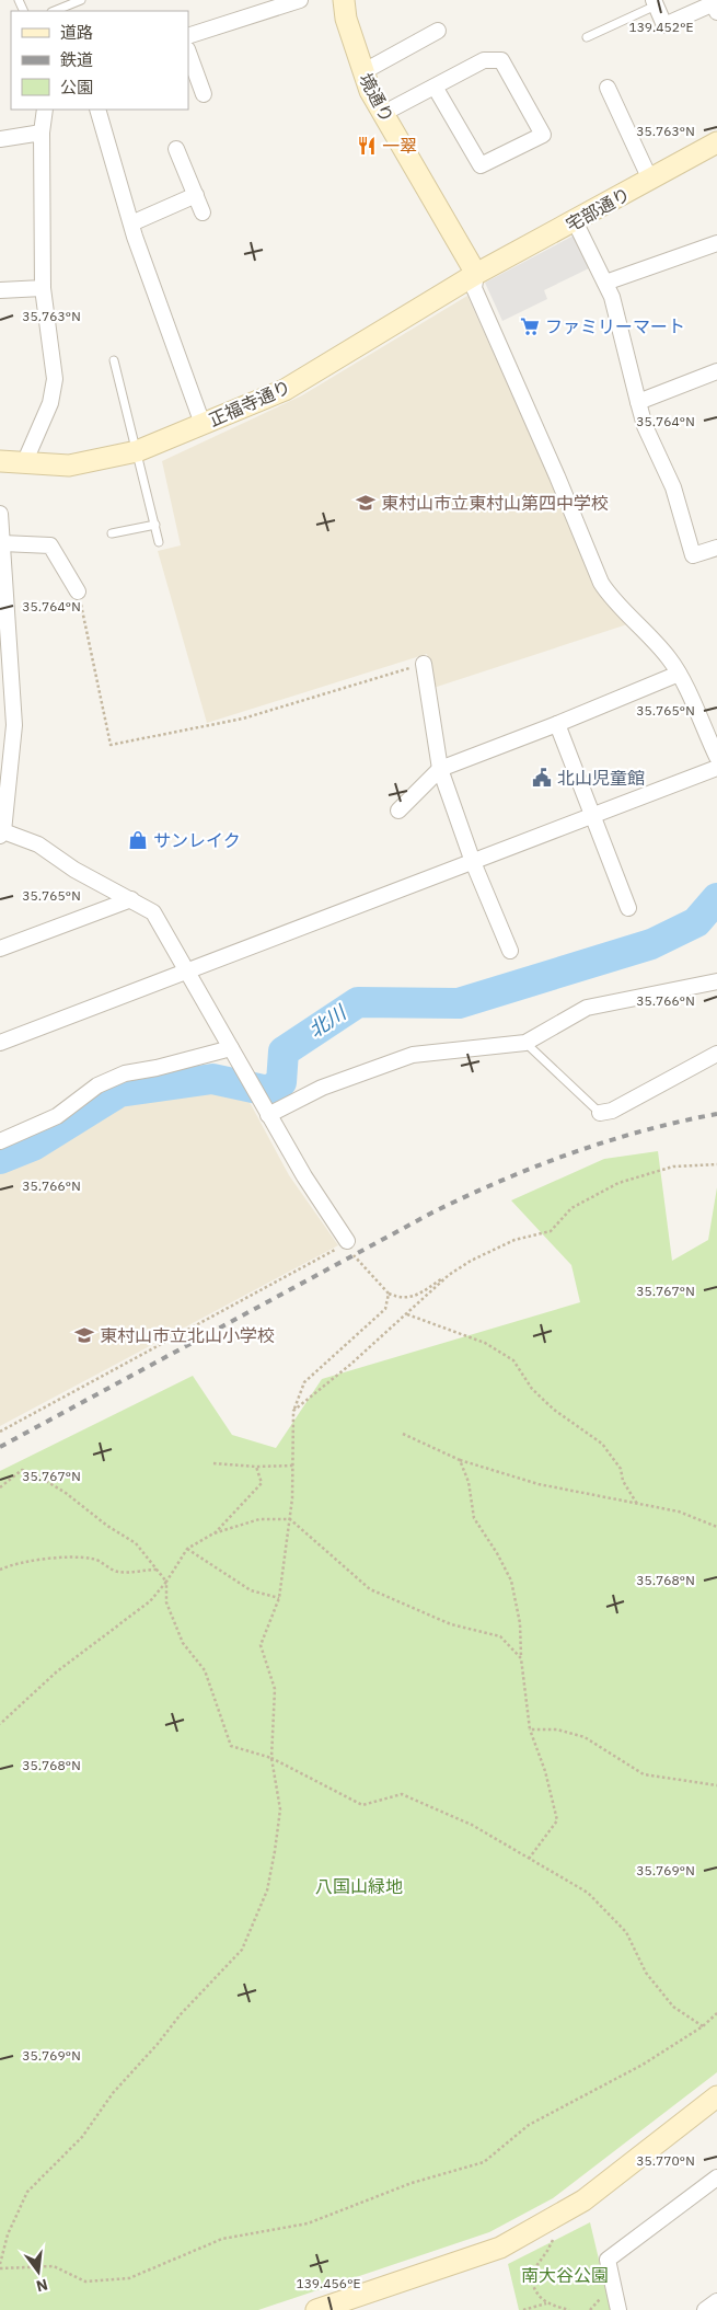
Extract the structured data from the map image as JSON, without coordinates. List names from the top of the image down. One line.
{"streets":{"street":["境通り","宅部通り","正福寺通り"]},"crossings":[["境通り","宅部通り"],["境通り","正福寺通り"],["宅部通り","正福寺通り"]],"water":["北川"],"parks":["八国山緑地","南大谷公園"],"places":{"restaurant":["一翠"],"supermarket":["ファミリーマート"],"school or university":["東村山市立東村山第四中学校","東村山市立北山小学校"],"public building":["北山児童館"],"shop":["サンレイク"]},"legend":["道路","鉄道","公園"],"north":"bottom","coordinates":["139.452°E","35.763°N","35.764°N","35.765°N","35.766°N","35.767°N","35.768°N","35.769°N","35.770°N","139.456°E"]}
